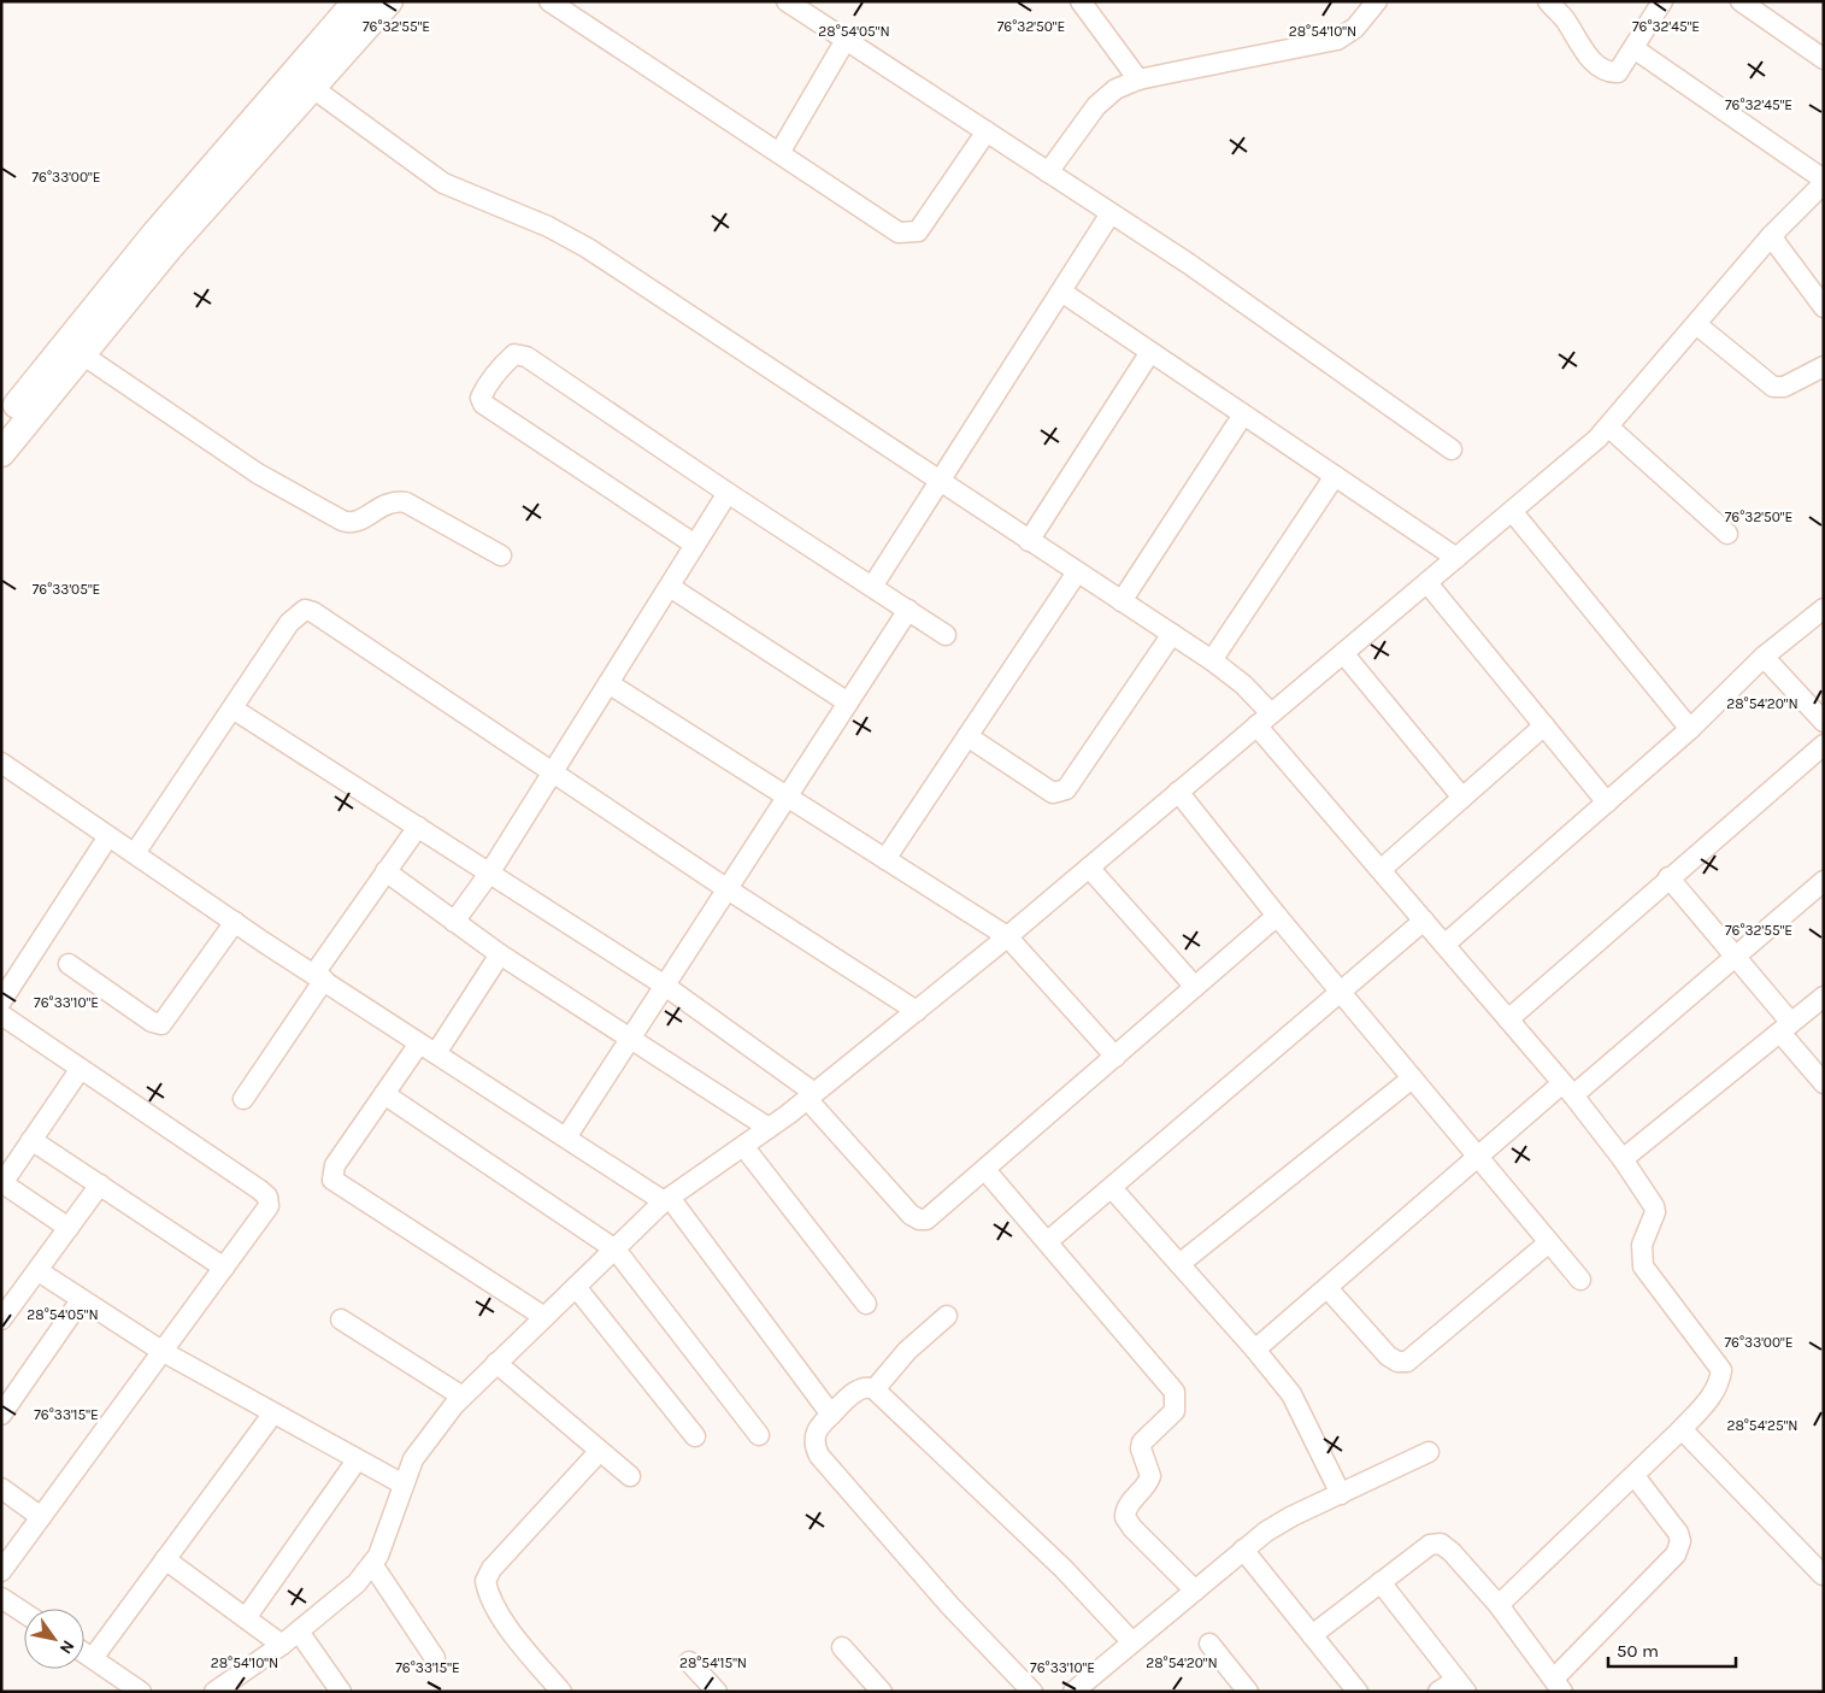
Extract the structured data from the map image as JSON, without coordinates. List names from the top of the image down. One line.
{"scale_bar":"50 m","north":"bottom right","coordinates":["76°32'55\"E","76°32'50\"E","76°32'45\"E","28°54'05\"N","28°54'10\"N","76°33'00\"E","76°33'05\"E","28°54'20\"N","76°33'10\"E","76°33'15\"E","28°54'25\"N","28°54'15\"N"]}
